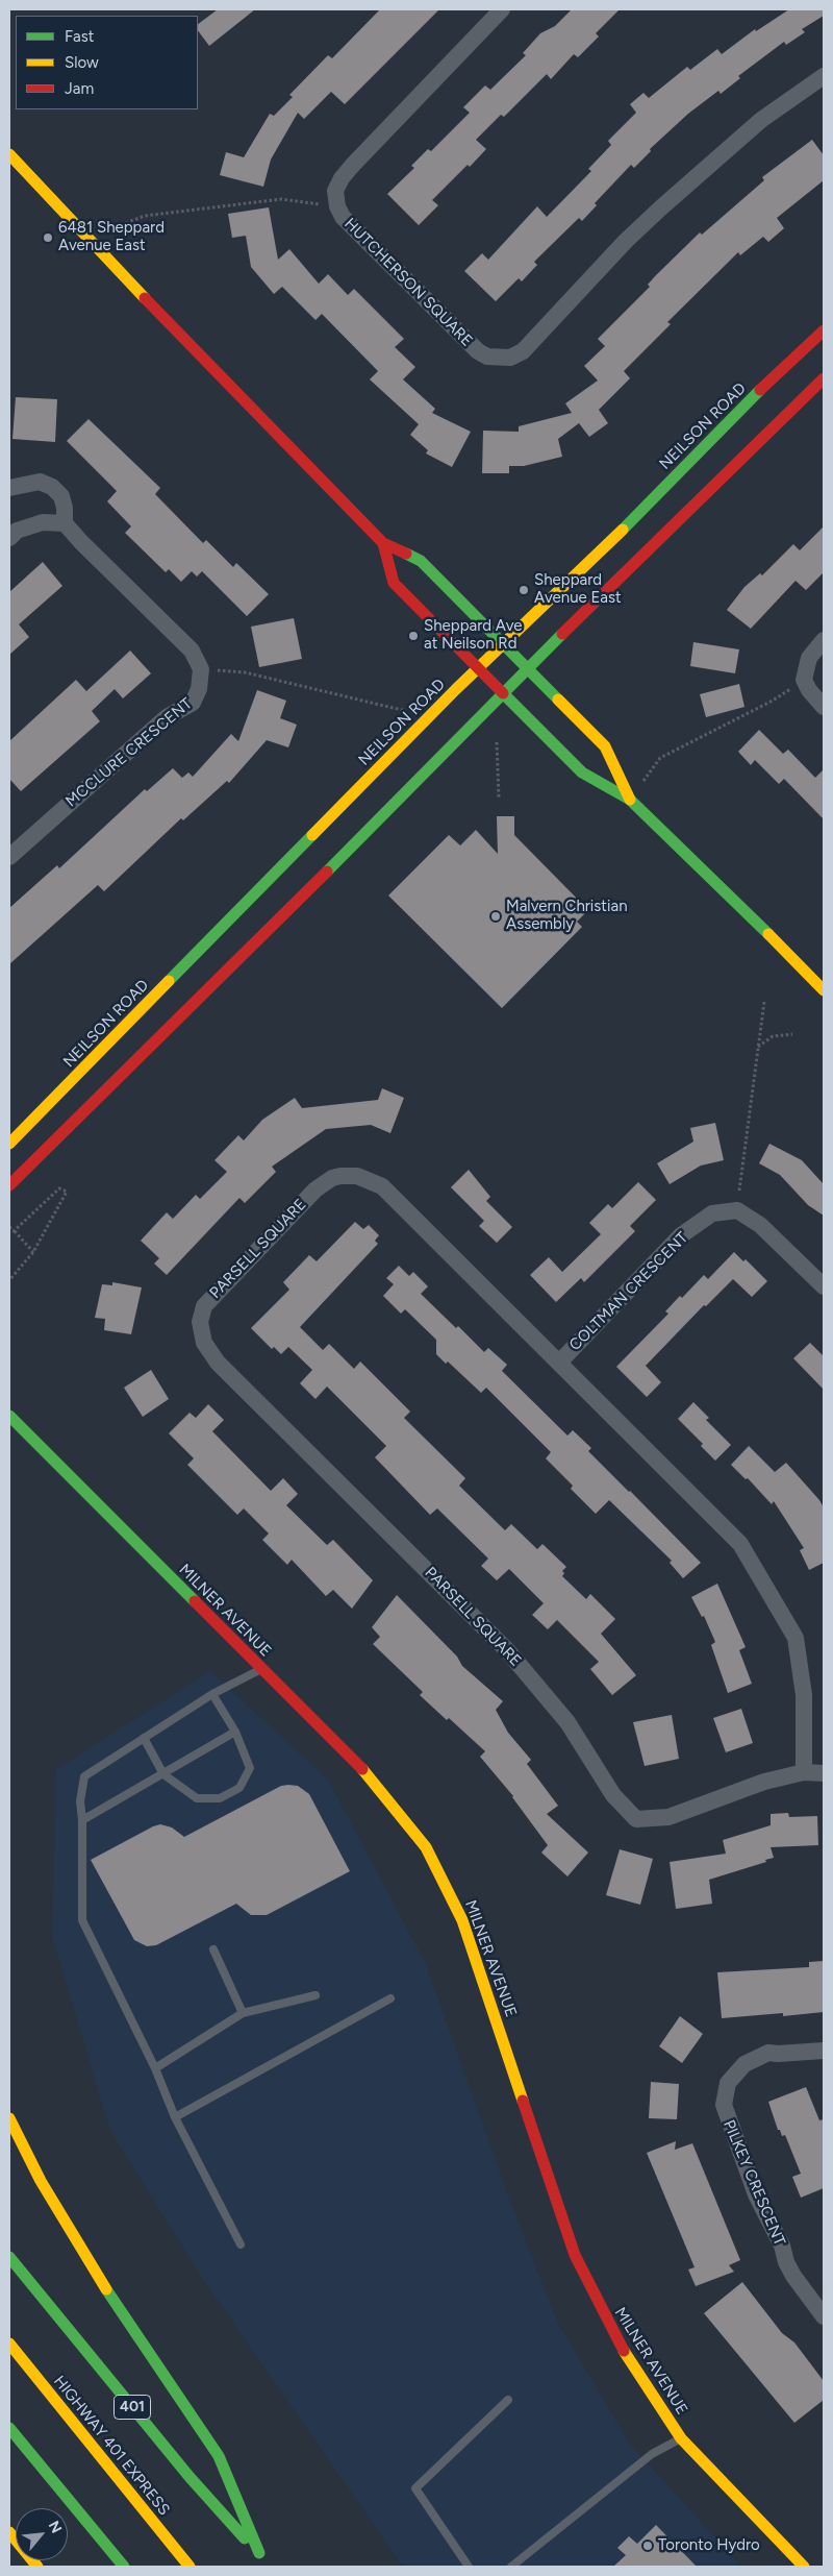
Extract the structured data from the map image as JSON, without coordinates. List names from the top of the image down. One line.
{"streets":{"main road":["NEILSON ROAD","MILNER AVENUE","401","HIGHWAY 401 EXPRESS"],"street":["HUTCHERSON SQUARE","MCCLURE CRESCENT","PARSELL SQUARE","COLTMAN CRESCENT","PILKEY CRESCENT"]},"crossings":[["PARSELL SQUARE","COLTMAN CRESCENT"]],"places":["6481 Sheppard Avenue East","Sheppard Avenue East","Sheppard Ave at Neilson Rd","Malvern Christian Assembly","Toronto Hydro"],"legend":["Fast","Slow","Jam"],"north":"top right"}
